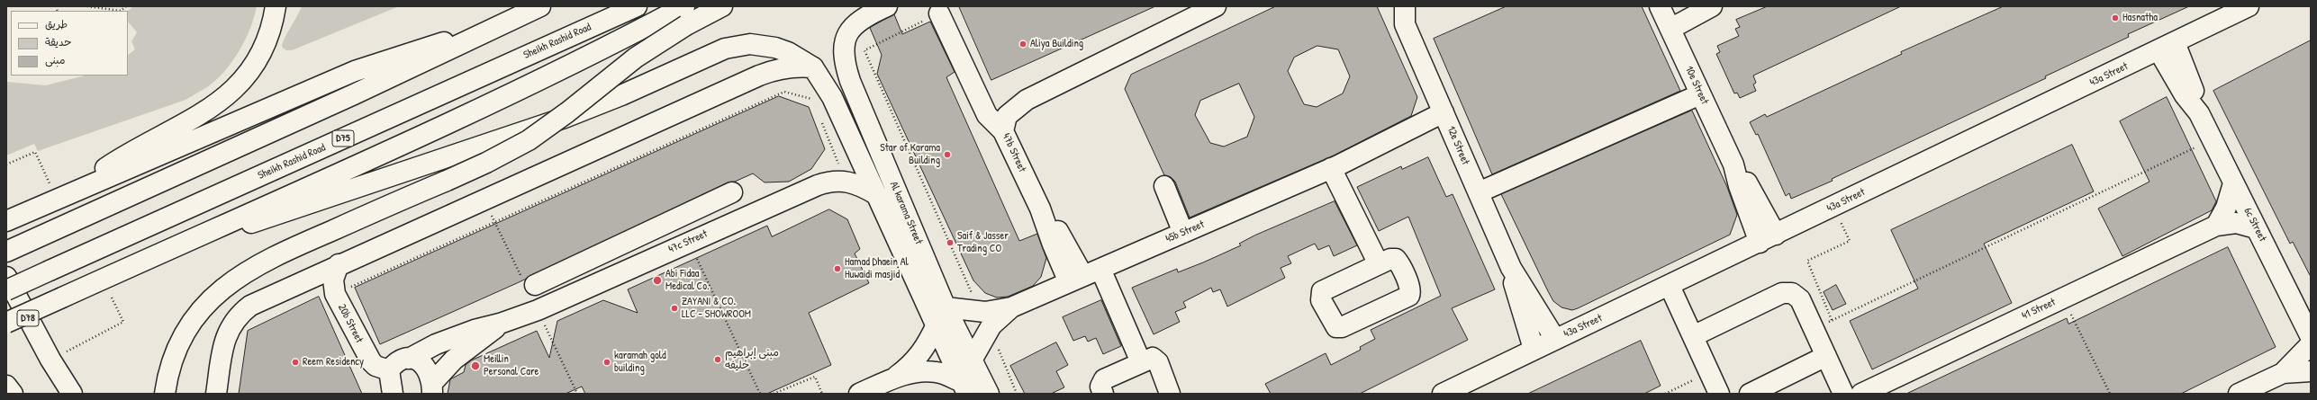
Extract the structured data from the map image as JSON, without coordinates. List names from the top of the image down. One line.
{"streets":{"main road":["Sheikh Rashid Road","43a Street","10e Street","D75","12e Street","47b Street","Al karama Street","6c Street","45b Street","47c Street","41 Street","D78","20b Street"]},"crossings":[["43a Street","10e Street"],["43a Street","12e Street"],["43a Street","6c Street"],["12e Street","45b Street"],["47b Street","45b Street"],["Al karama Street","45b Street"],["Al karama Street","47c Street"],["6c Street","41 Street"],["47c Street","20b Street"]],"places":["Hasnatha","Aliya Building","Star of Karama Building","Saif & Jasser Trading CO","Hamad Dhaein Al Huwaidi masjid","Abi Fidaa Medical Co.","ZAYANI & CO. LLC - SHOWROOM","مبنى إبراهيم خليفه","Reem Residency","karamah gold building","Meillin Personal Care"],"legend":["طريق","حديقة","مبنى"]}
